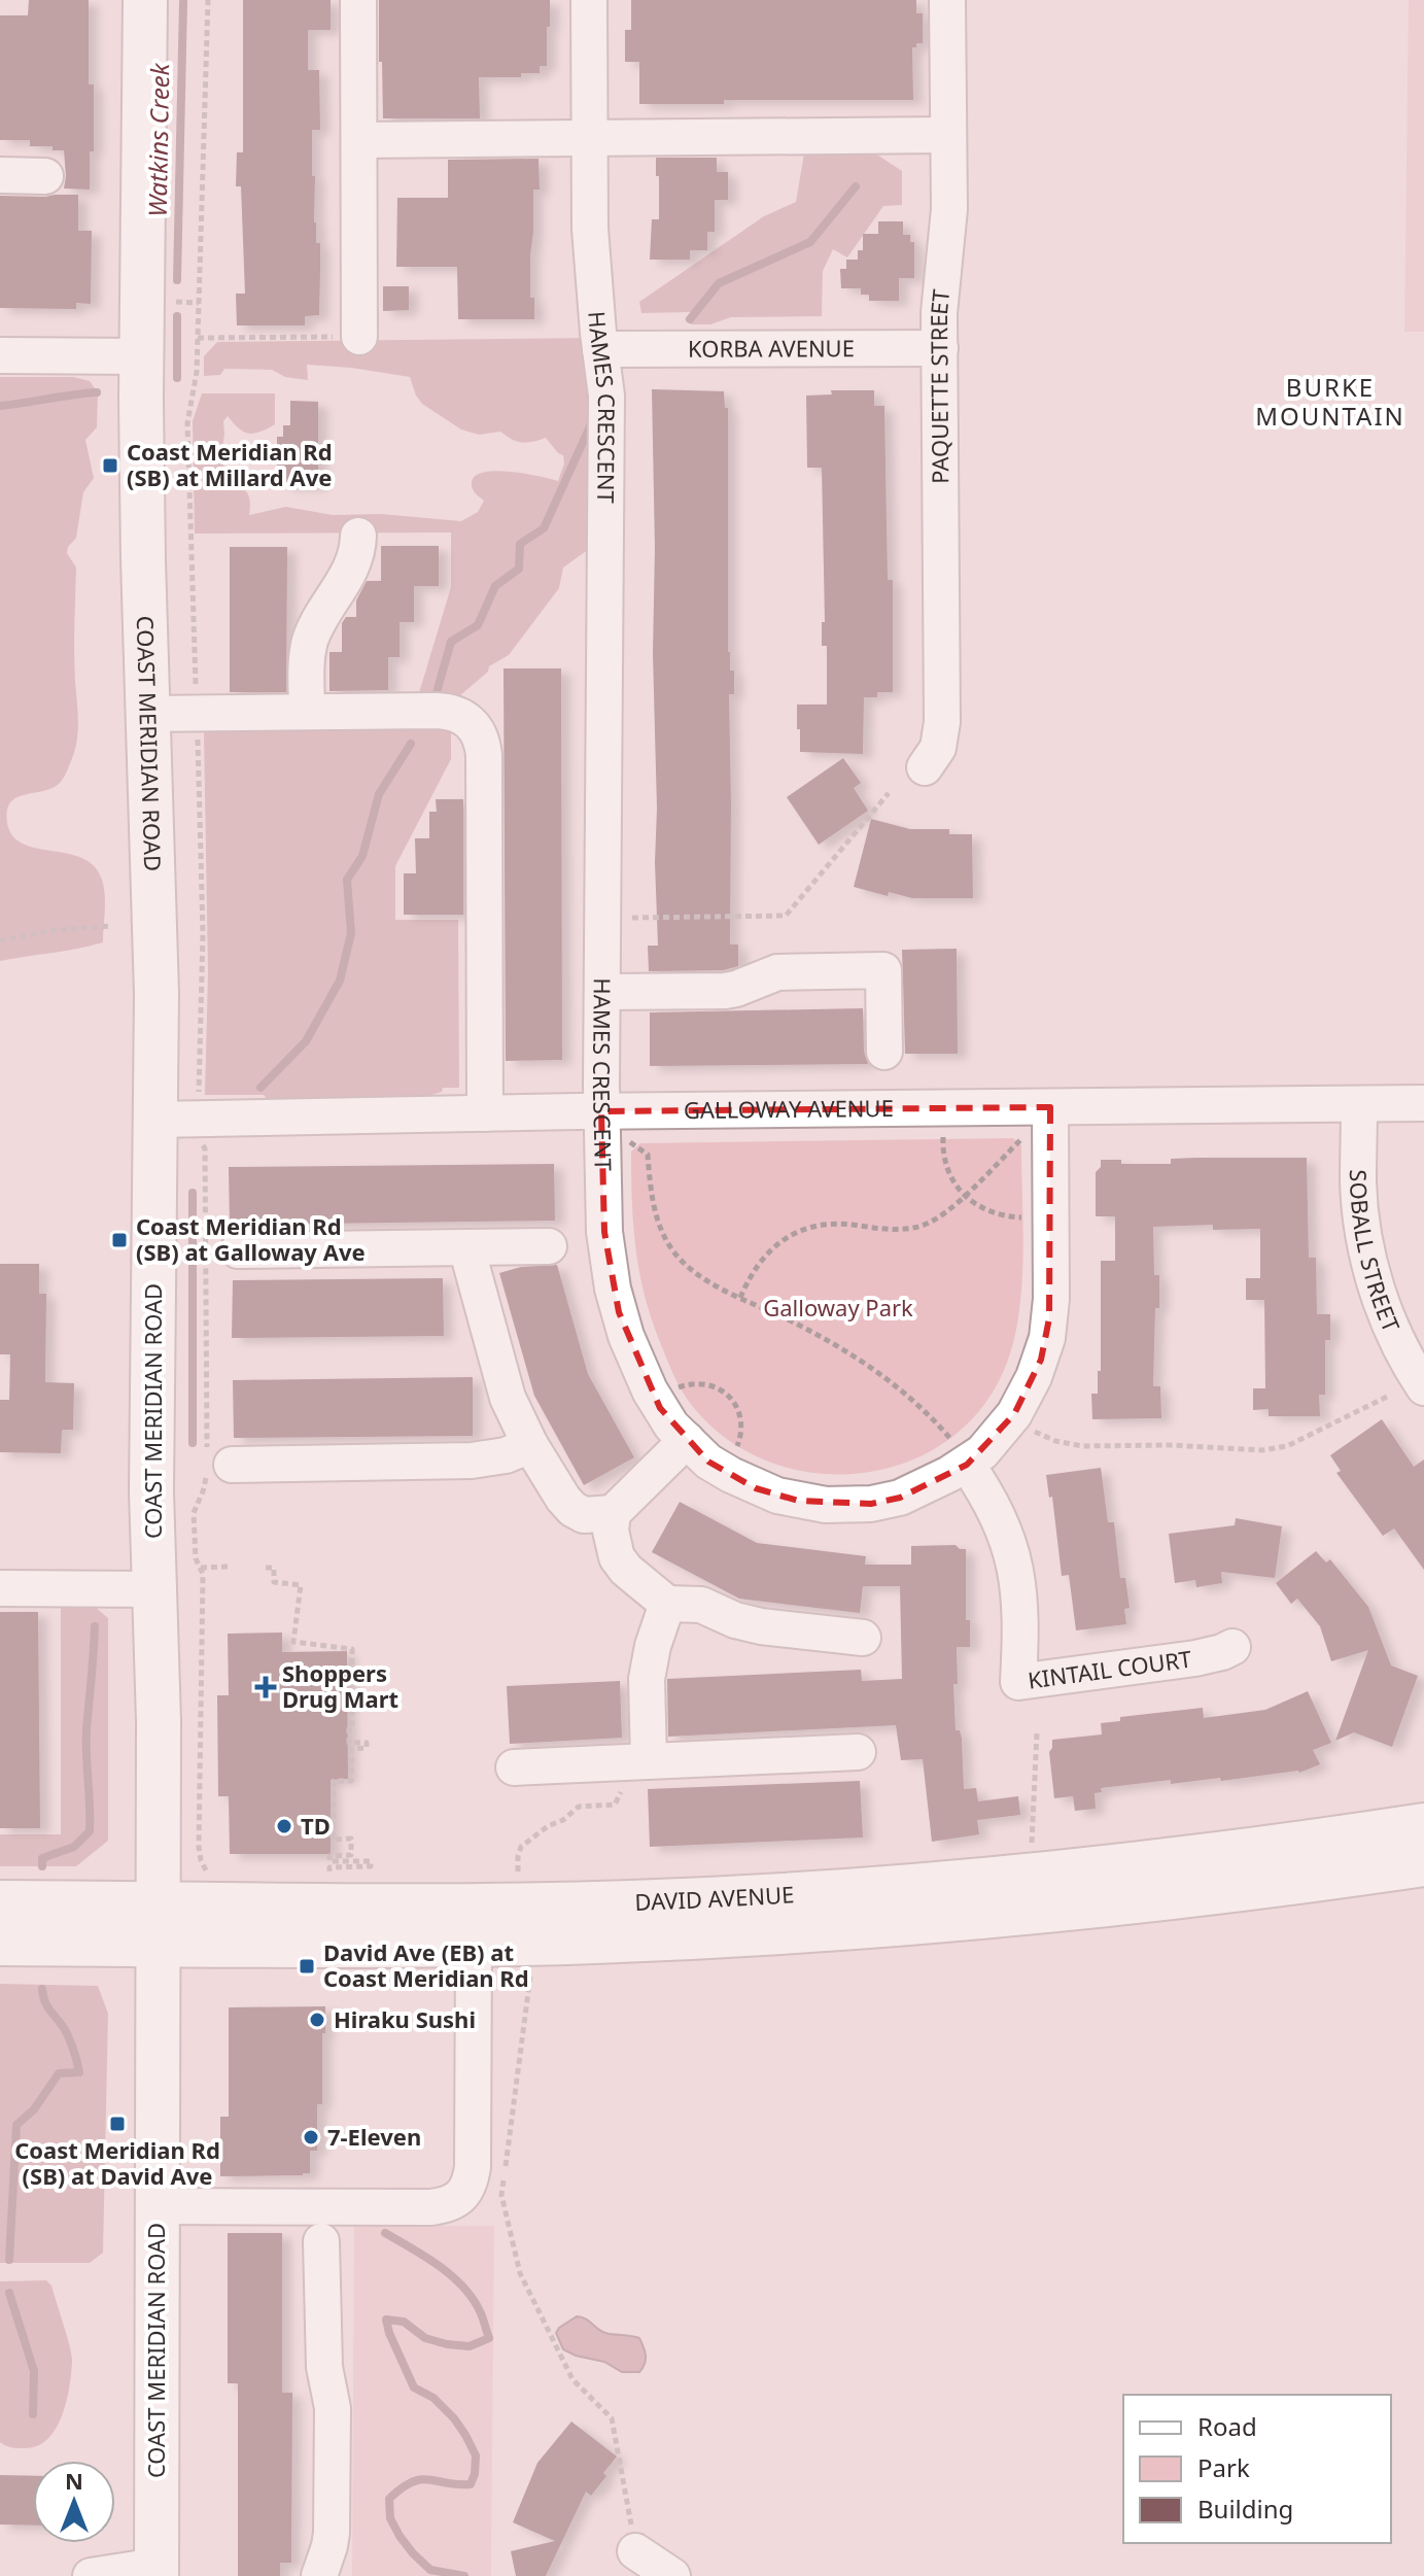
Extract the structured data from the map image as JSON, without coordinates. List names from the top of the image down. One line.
{"streets":{"main road":["COAST MERIDIAN ROAD","DAVID AVENUE"],"street":["KORBA AVENUE","PAQUETTE STREET","HAMES CRESCENT","GALLOWAY AVENUE","SOBALL STREET","KINTAIL COURT"]},"crossings":[["KORBA AVENUE","PAQUETTE STREET"],["KORBA AVENUE","HAMES CRESCENT"],["HAMES CRESCENT","GALLOWAY AVENUE"],["HAMES CRESCENT","KINTAIL COURT"],["COAST MERIDIAN ROAD","GALLOWAY AVENUE"],["COAST MERIDIAN ROAD","DAVID AVENUE"],["GALLOWAY AVENUE","SOBALL STREET"]],"districts":["BURKE MOUNTAIN"],"water":["Watkins Creek"],"parks":["Galloway Park"],"places":{"transit":["Coast Meridian Rd (SB) at Millard Ave","Coast Meridian Rd (SB) at Galloway Ave","David Ave (EB) at Coast Meridian Rd","Coast Meridian Rd (SB) at David Ave"],"health":["Shoppers Drug Mart"],"other":["TD","Hiraku Sushi","7-Eleven"]},"legend":["Road","Park","Building"],"north":"top"}
